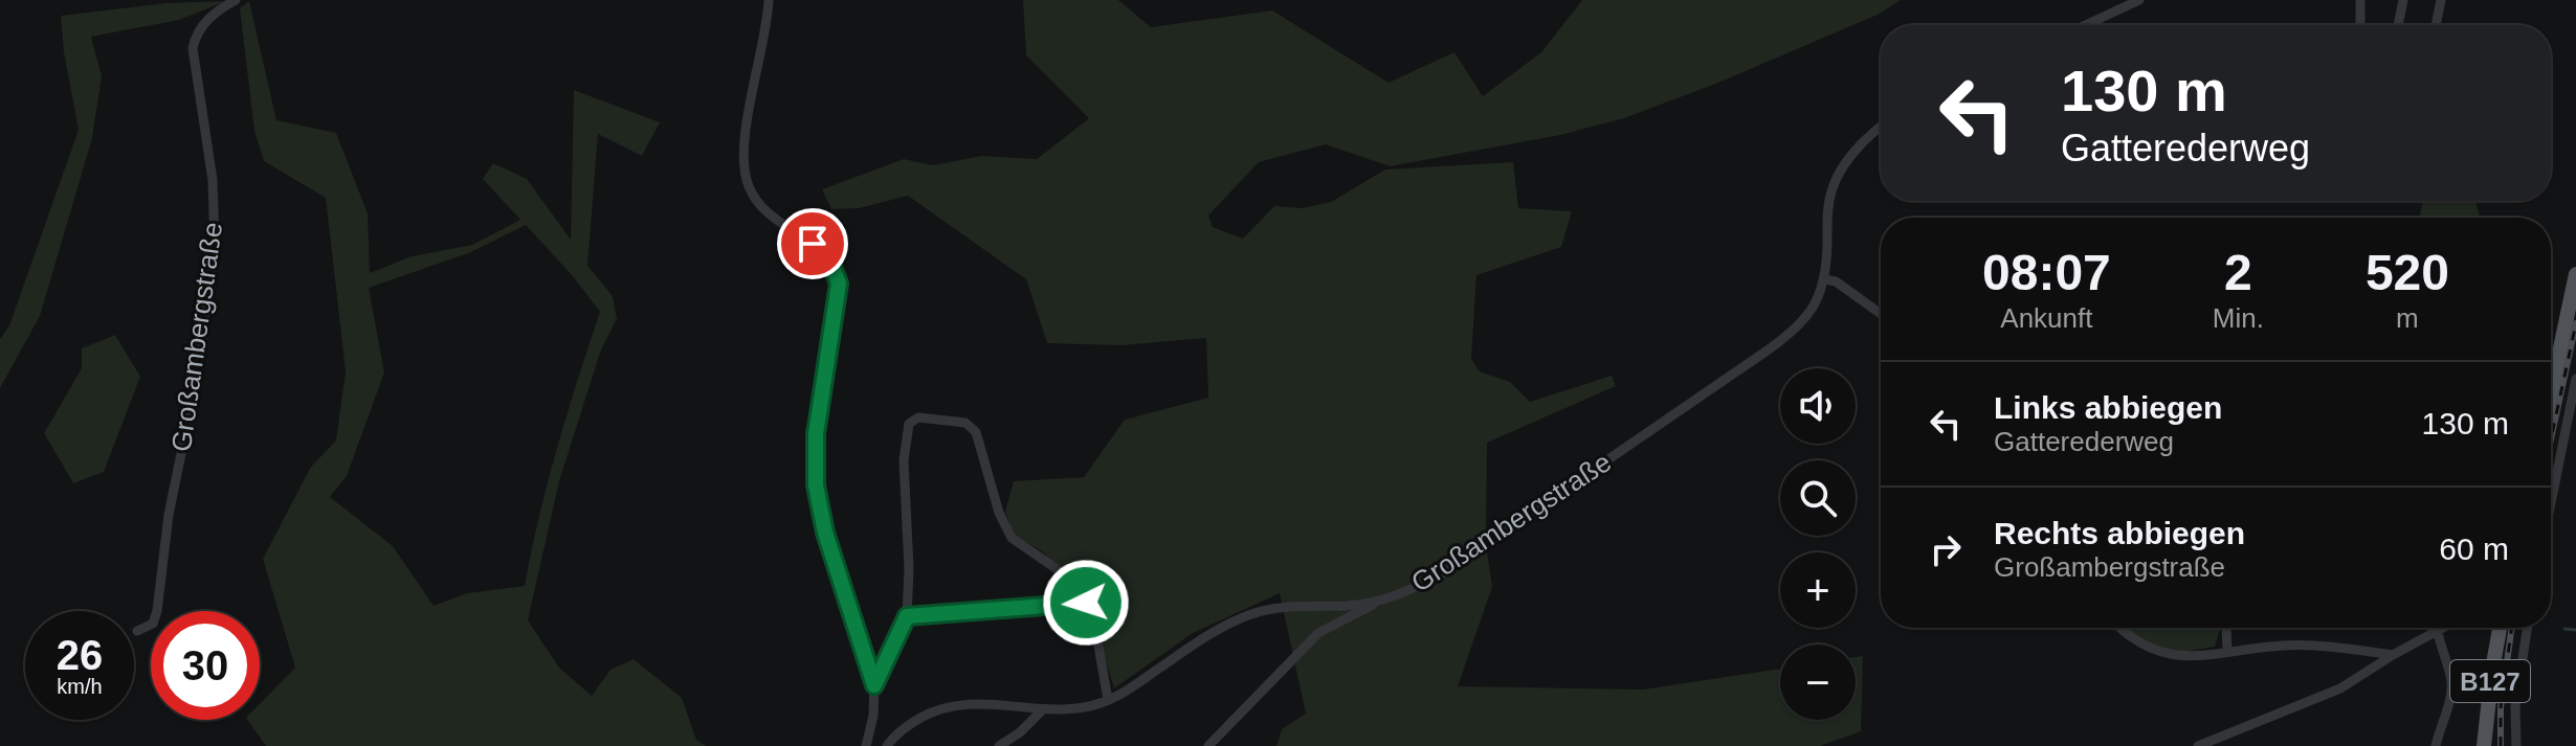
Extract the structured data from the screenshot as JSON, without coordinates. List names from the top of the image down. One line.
{"streets":{"main road":["B127"],"street":["Großambergstraße"]},"page":{"turn":["130 m","Gatterederweg"],"eta":["08:07","Ankunft","2","Min.","520","m"],"list":[{"name":"Links abbiegen","note":"Gatterederweg","value":"130 m"},{"name":"Rechts abbiegen","note":"Großambergstraße","value":"60 m"}],"map_buttons":["+","−"],"speed":"26 km/h","limit":"30"}}
